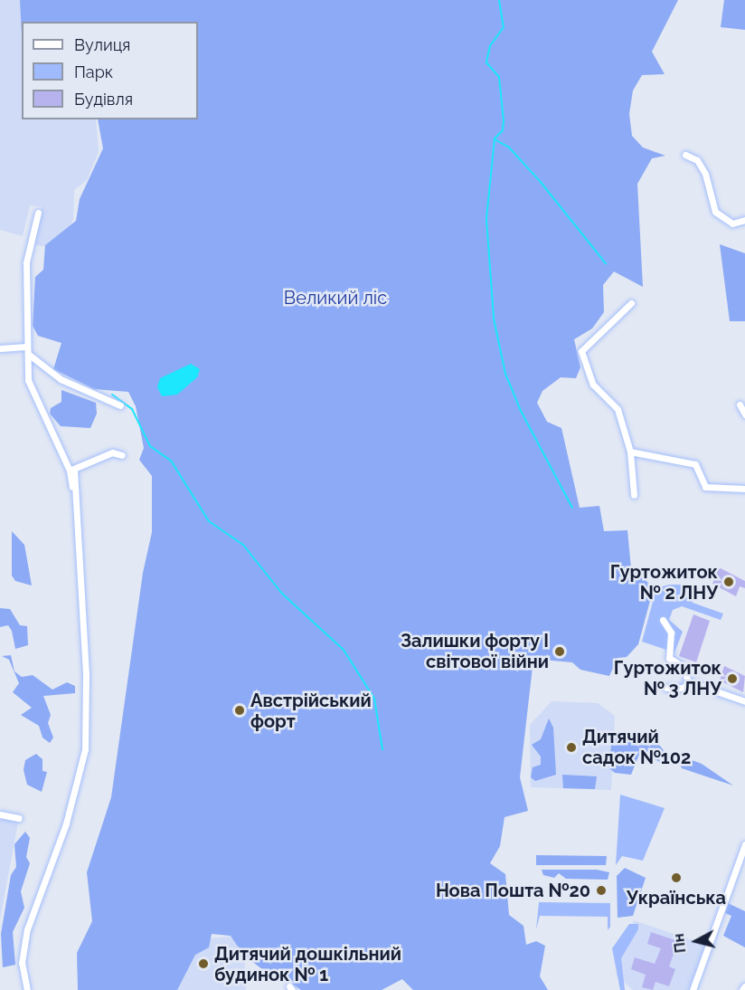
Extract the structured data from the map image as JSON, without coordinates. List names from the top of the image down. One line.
{"parks":["Великий ліс"],"places":["Гуртожиток № 2 ЛНУ","Залишки форту І світової війни","Гуртожиток № 3 ЛНУ","Австрійський форт","Дитячий садок №102","Українська","Нова Пошта №20","Дитячий дошкільний будинок № 1"],"legend":["Вулиця","Парк","Будівля"],"north":"left"}
